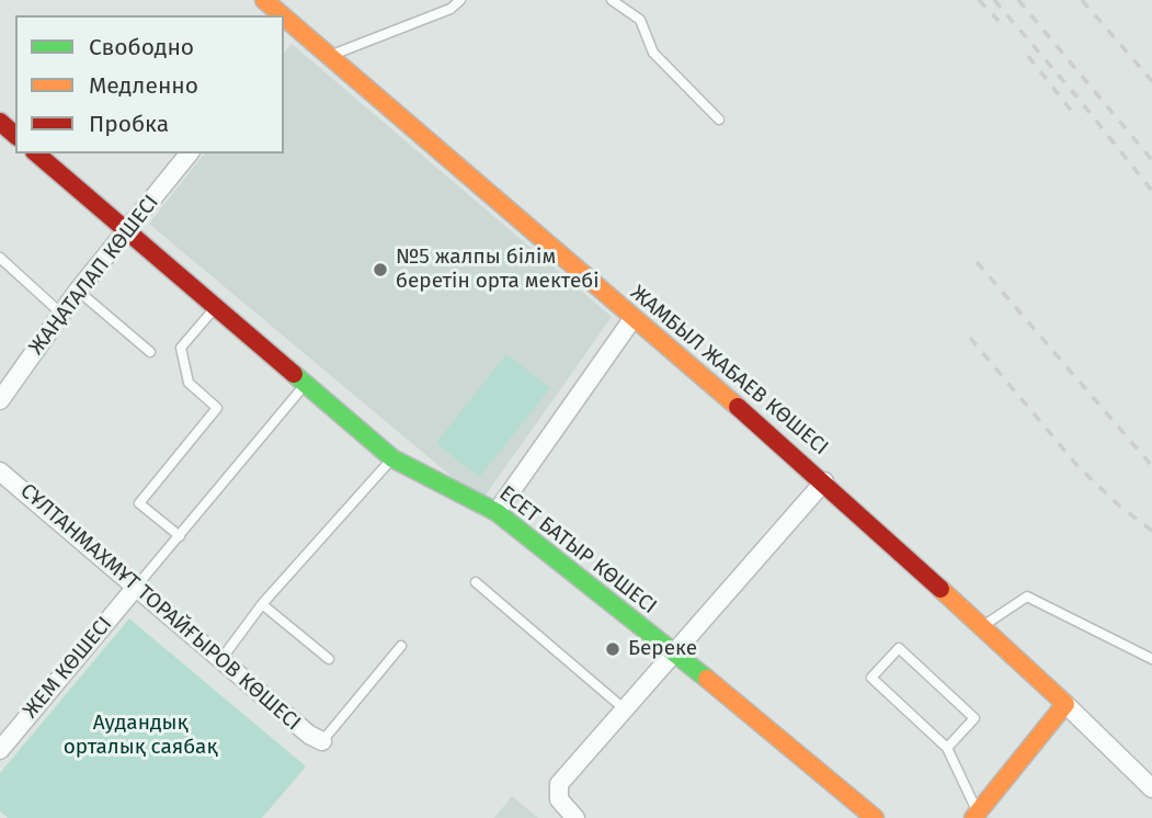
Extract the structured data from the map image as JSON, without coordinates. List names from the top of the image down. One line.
{"streets":{"street":["ЖАҢАТАЛАП КӨШЕСІ","ЖАМБЫЛ ЖАБАЕВ КӨШЕСІ","ЕСЕТ БАТЫР КӨШЕСІ","СҰЛТАНМАХМҰТ ТОРАЙҒЫРОВ КӨШЕСІ","ЖЕМ КӨШЕСІ"]},"crossings":[["ЖАҢАТАЛАП КӨШЕСІ","ЕСЕТ БАТЫР КӨШЕСІ"],["СҰЛТАНМАХМҰТ ТОРАЙҒЫРОВ КӨШЕСІ","ЖЕМ КӨШЕСІ"]],"parks":["Аудандық орталық саябақ"],"places":["№5 жалпы білім беретін орта мектебі","Береке"],"legend":["Свободно","Медленно","Пробка"]}
